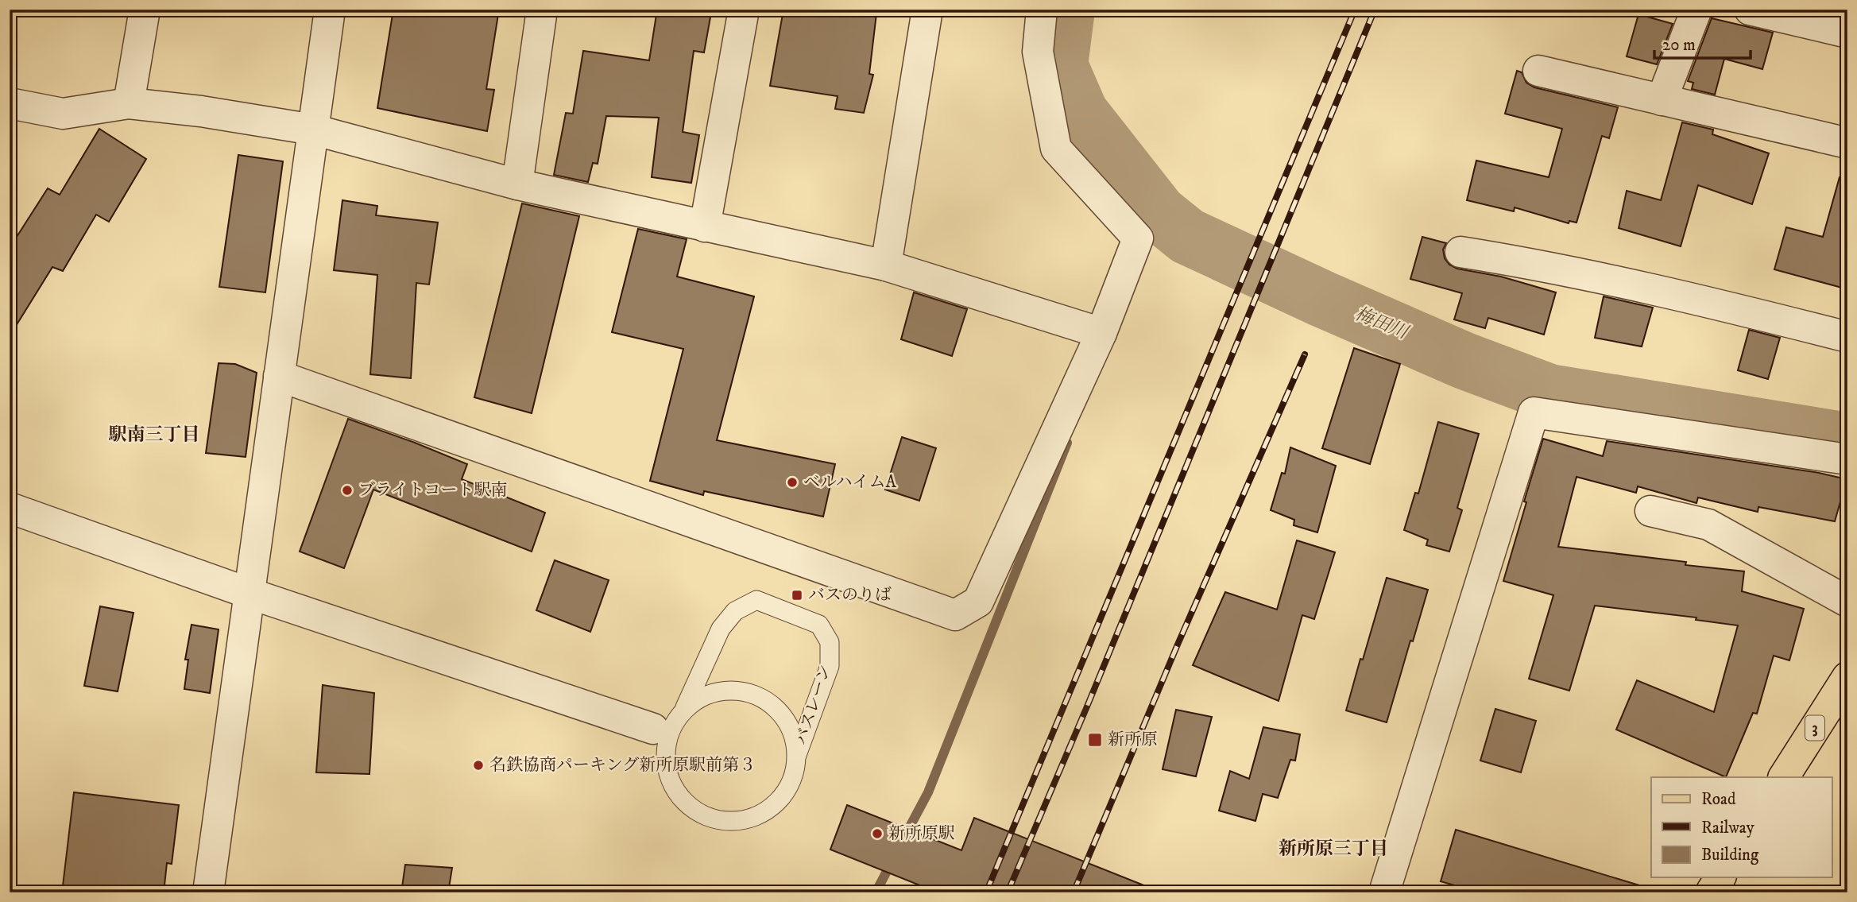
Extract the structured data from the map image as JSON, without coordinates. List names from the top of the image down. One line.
{"streets":{"main road":["3"],"lane":["バスレーン"]},"districts":["駅南三丁目","新所原三丁目"],"water":["梅田川"],"places":{"other":["ベルハイムA","ブライトコート駅南","名鉄協商パーキング新所原駅前第３","新所原駅"],"transit":["バスのりば","新所原"]},"legend":["Road","Railway","Building"],"scale_bar":"20 m"}
